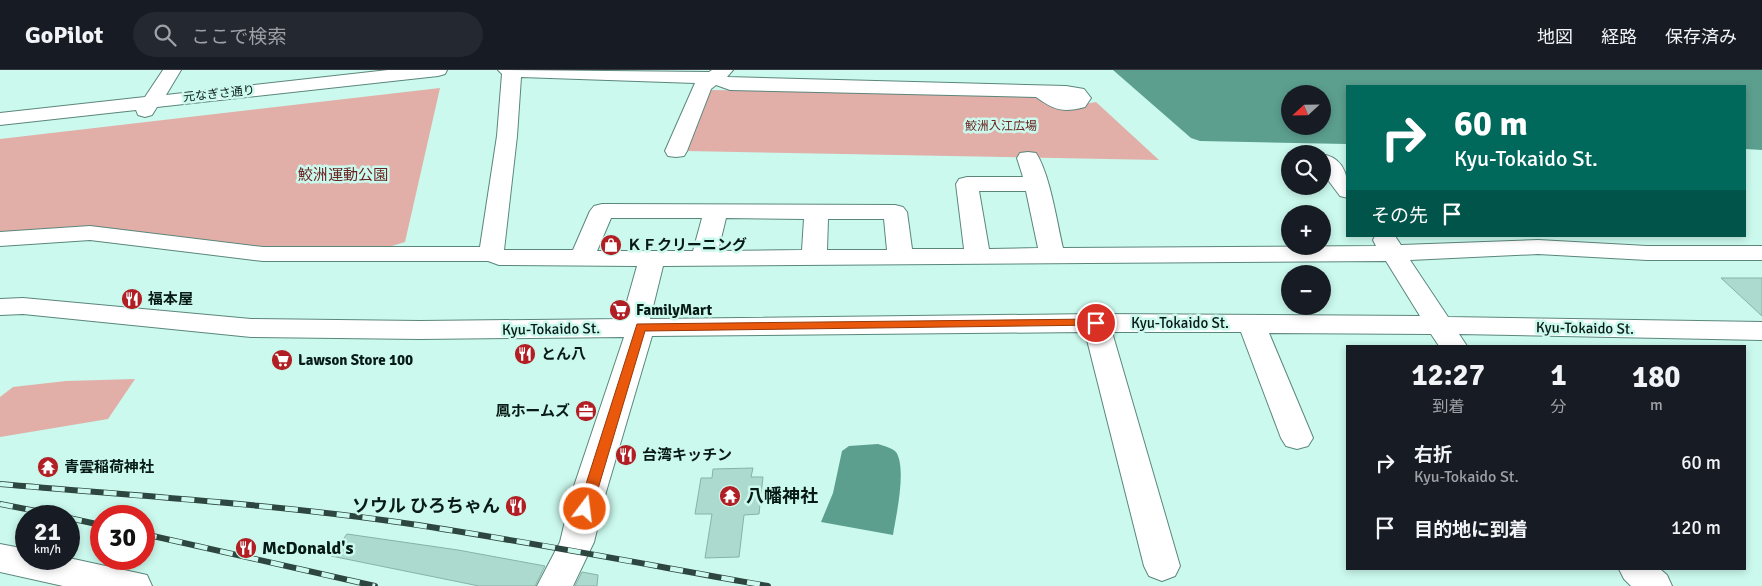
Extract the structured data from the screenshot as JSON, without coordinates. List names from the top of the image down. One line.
{"streets":{"main road":["元なぎさ通り","Kyu-Tokaido St."]},"parks":["鮫洲入江広場","鮫洲運動公園"],"places":{"shop":["ＫＦクリーニング"],"restaurant":["福本屋","とん八","台湾キッチン","ソウル ひろちゃん","McDonald's"],"supermarket":["FamilyMart","Lawson Store 100"],"office":["鳳ホームズ"],"temple":["青雲稲荷神社","八幡神社"]},"north":"left","page":{"header":"GoPilot","search":"ここで検索","nav":["地図","経路","保存済み"],"map_buttons":["+","−"],"turn":["60 m","Kyu-Tokaido St."],"then":"その先","eta":["12:27","到着","1","分","180","m"],"list":[{"name":"右折","note":"Kyu-Tokaido St.","value":"60 m"},{"name":"目的地に到着","value":"120 m"}],"speed":"21 km/h","limit":"30"}}
